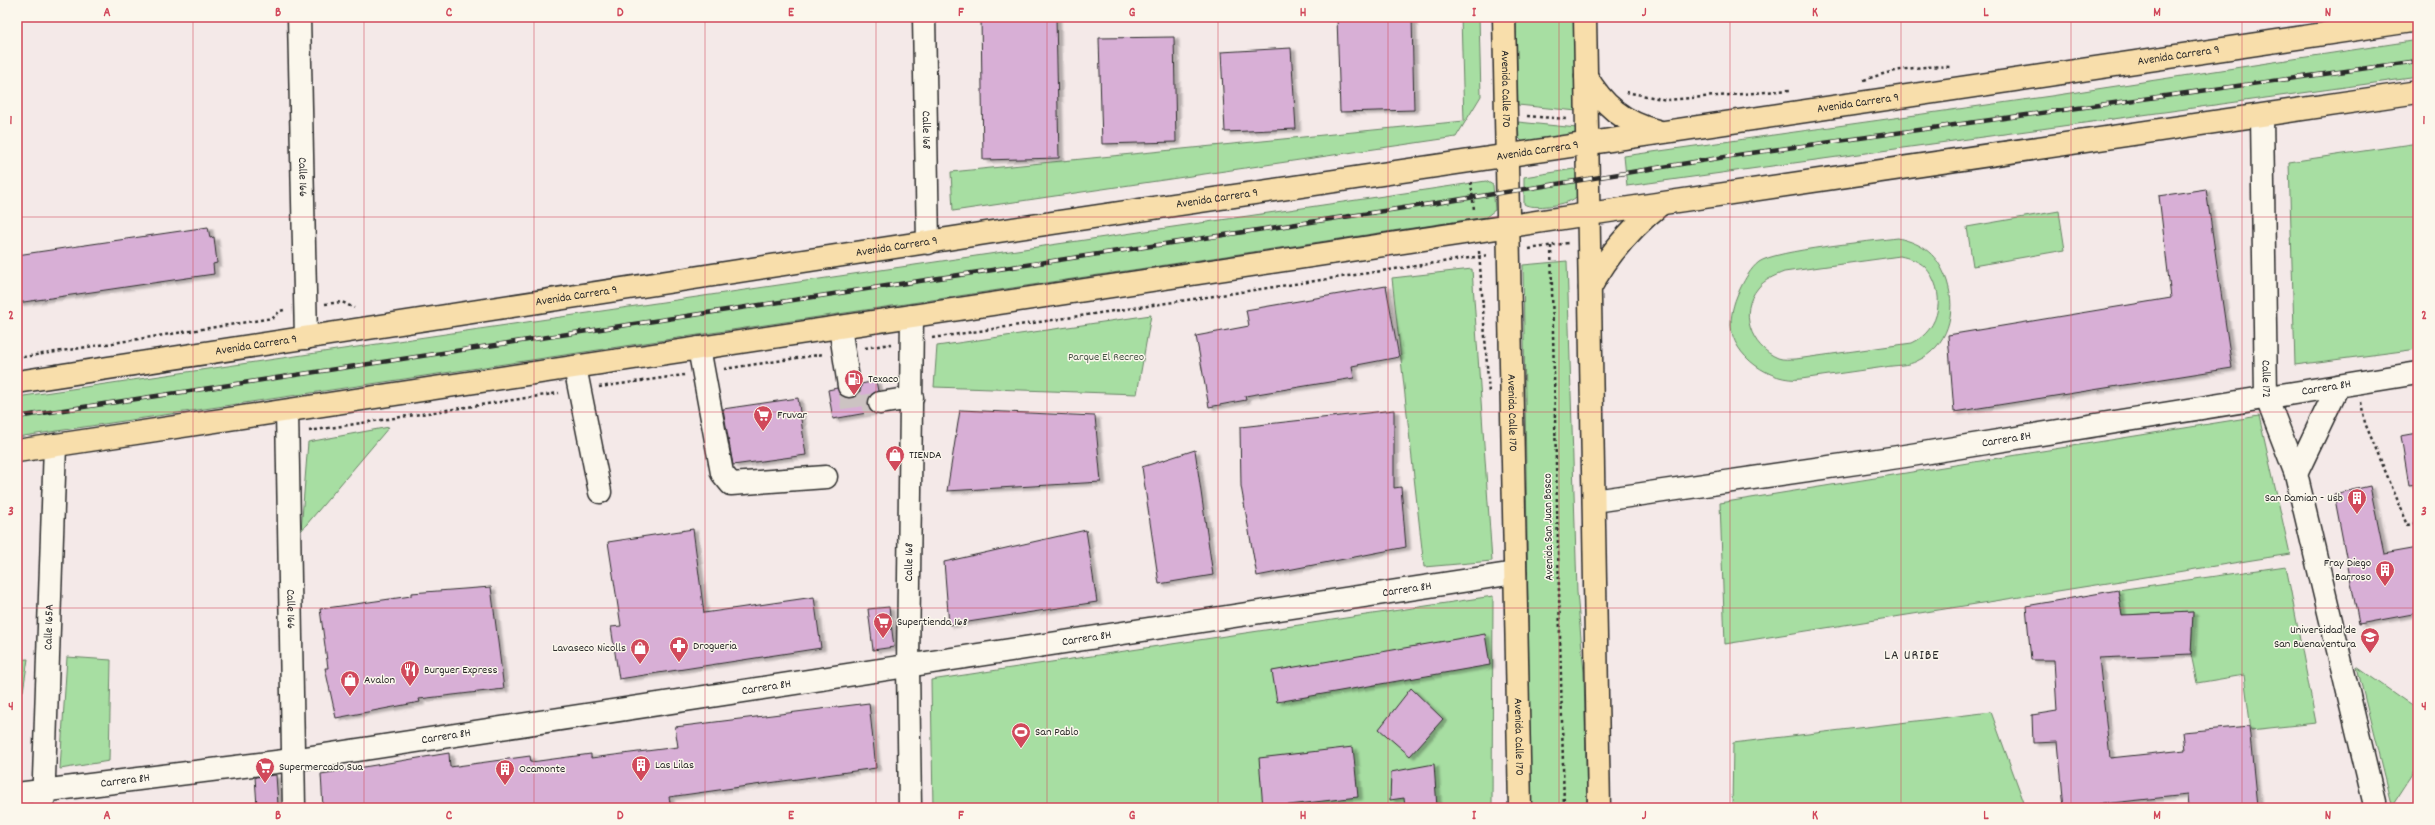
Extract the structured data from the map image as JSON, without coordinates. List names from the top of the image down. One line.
{"streets":{"main road":["Avenida Carrera 9","Avenida Calle 170"],"street":["Calle 168","Calle 166","Calle 172","Carrera 8H","Calle 165A"],"path":["Avenida San Juan Bosco"]},"crossings":[["Avenida Carrera 9","Avenida Calle 170"],["Avenida Carrera 9","Calle 168"],["Avenida Carrera 9","Calle 166"],["Avenida Calle 170","Carrera 8H"],["Calle 168","Carrera 8H"],["Calle 166","Carrera 8H"],["Calle 172","Carrera 8H"],["Carrera 8H","Calle 165A"]],"districts":["LA URIBE"],"parks":["Parque El Recreo"],"places":{"fuel station":["Texaco"],"supermarket":["Fruvar","Supertienda 168","Supermercado Sua"],"shop":["TIENDA","Lavaseco Nicolls","Avalon"],"building":["San Damian - Usb","Fray Diego Barroso","Las Lilas","Ocamonte"],"school or university":["Universidad de San Buenaventura"],"pharmacy":["Drogueria"],"restaurant":["Burguer Express"],"sports":["San Pablo"]},"grid":{"columns":["A","B","C","D","E","F","G","H","I","J","K","L","M","N"],"rows":["1","2","3","4"]}}
